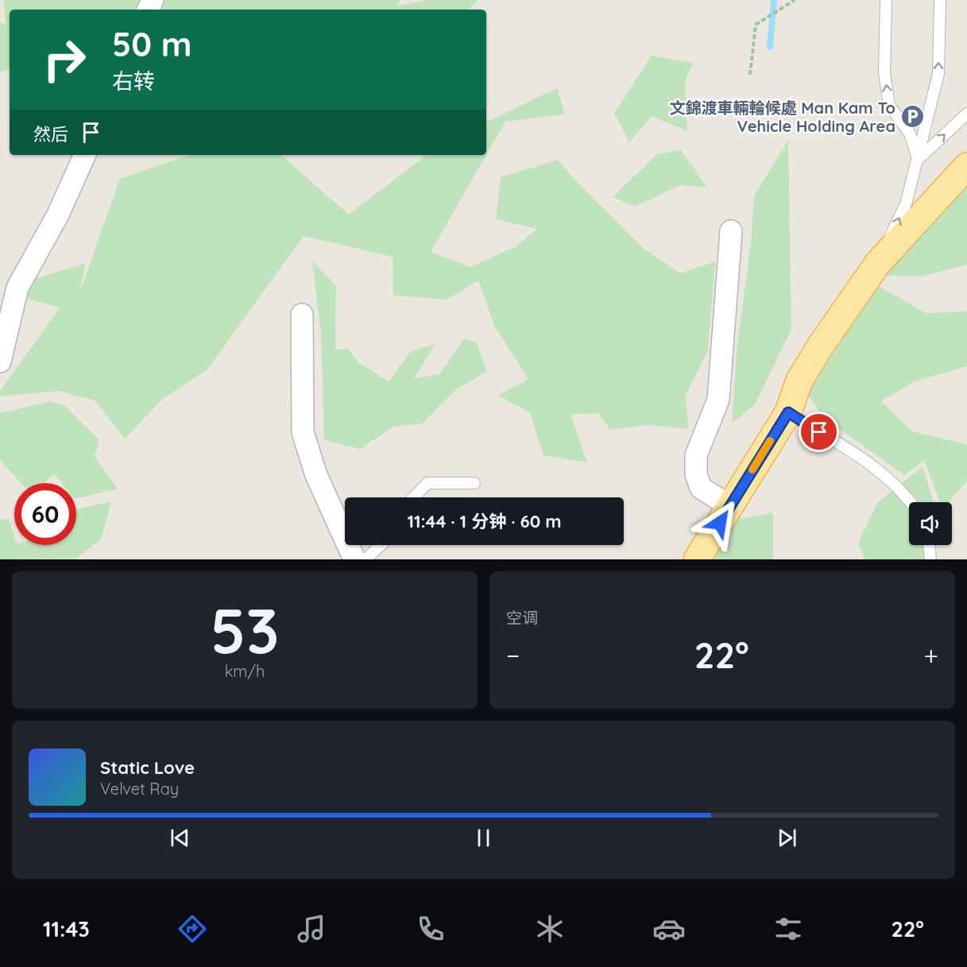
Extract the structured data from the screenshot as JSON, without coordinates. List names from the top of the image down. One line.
{"places":{"parking":["文錦渡車輛輪候處 Man Kam To Vehicle Holding Area"]},"page":{"turn":["50 m","右转"],"then":"然后","limit":"60","trip":"11:44 · 1 分钟 · 60 m","tile":[["53","km/h"],"空调"],"heat":["−","22°","+"],"song":["Static Love","Velvet Ray"],"tabs":["11:43","22°"]}}
